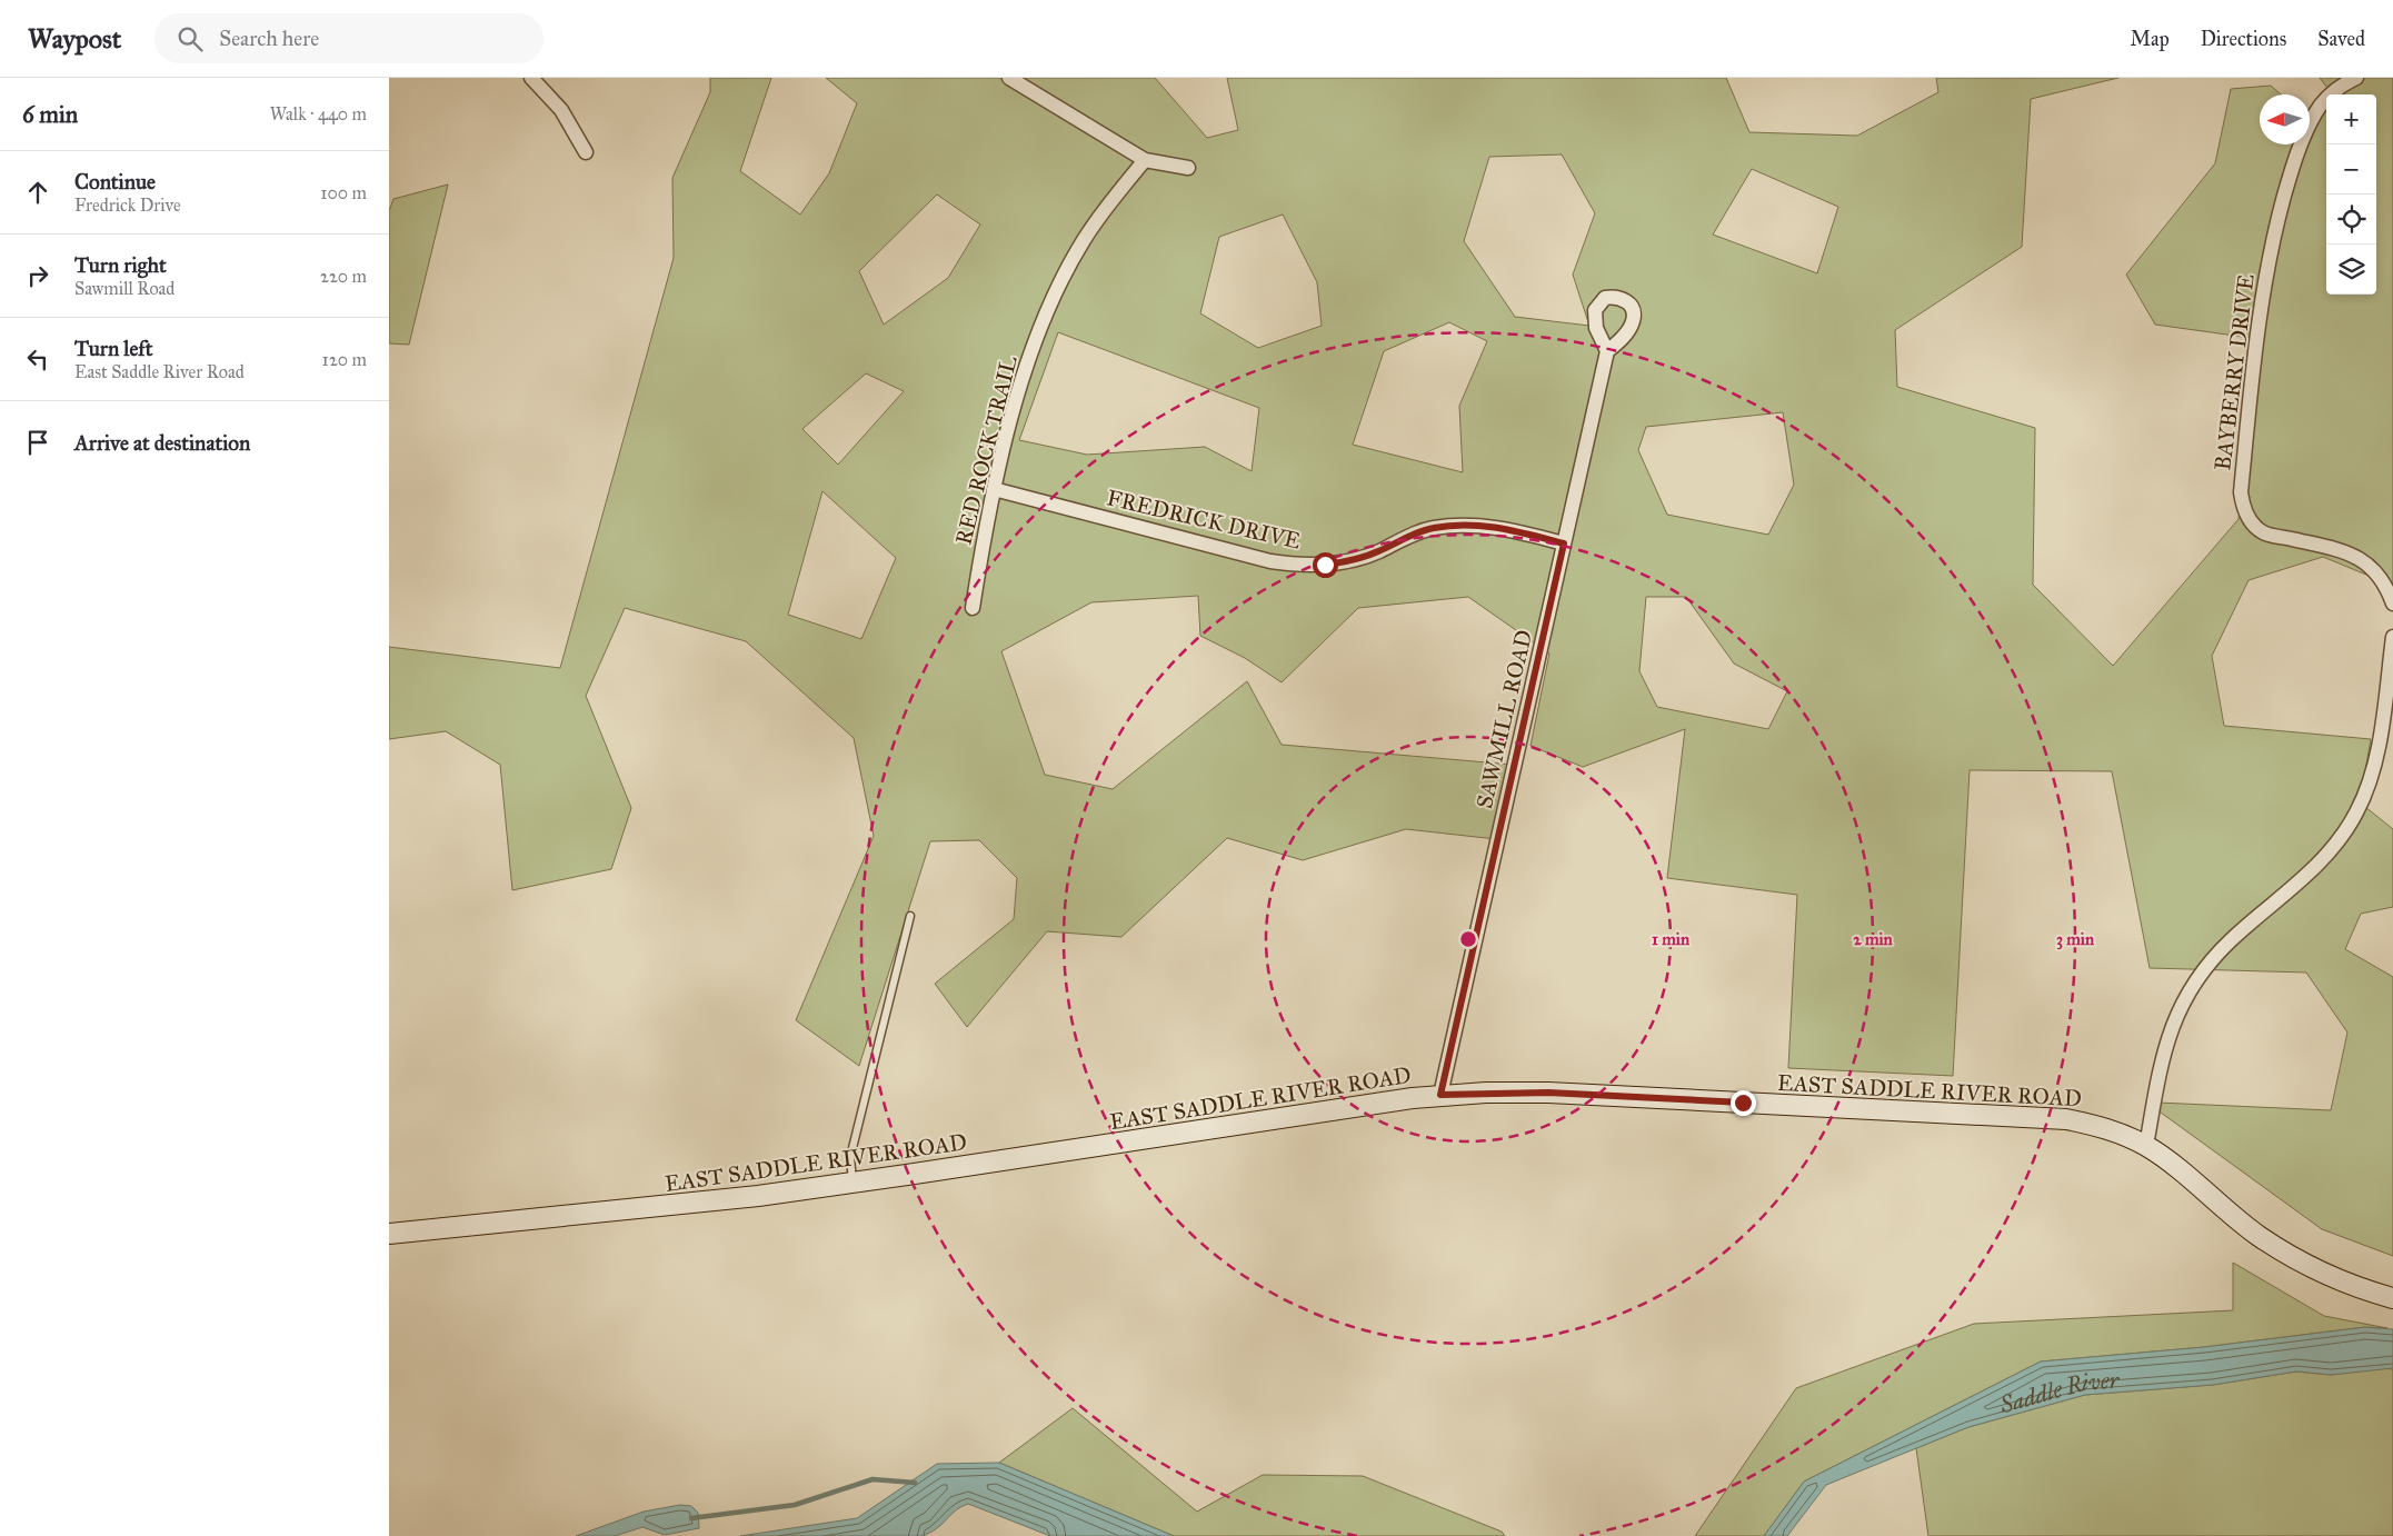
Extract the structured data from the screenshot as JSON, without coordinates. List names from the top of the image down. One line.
{"streets":{"main road":["EAST SADDLE RIVER ROAD"],"street":["BAYBERRY DRIVE","RED ROCK TRAIL","FREDRICK DRIVE","SAWMILL ROAD"]},"crossings":[["RED ROCK TRAIL","FREDRICK DRIVE"],["FREDRICK DRIVE","SAWMILL ROAD"],["SAWMILL ROAD","EAST SADDLE RIVER ROAD"]],"water":["Saddle River"],"north":"left","page":{"header":"Waypost","search":"Search here","nav":["Map","Directions","Saved"],"heading":["6 min","Walk · 440 m"],"map_buttons":["+","−"],"list":[["Continue","Fredrick Drive","100 m"],["Turn right","Sawmill Road","220 m"],["Turn left","East Saddle River Road","120 m"],"Arrive at destination"]},"rings":["1 min","2 min","3 min"]}
